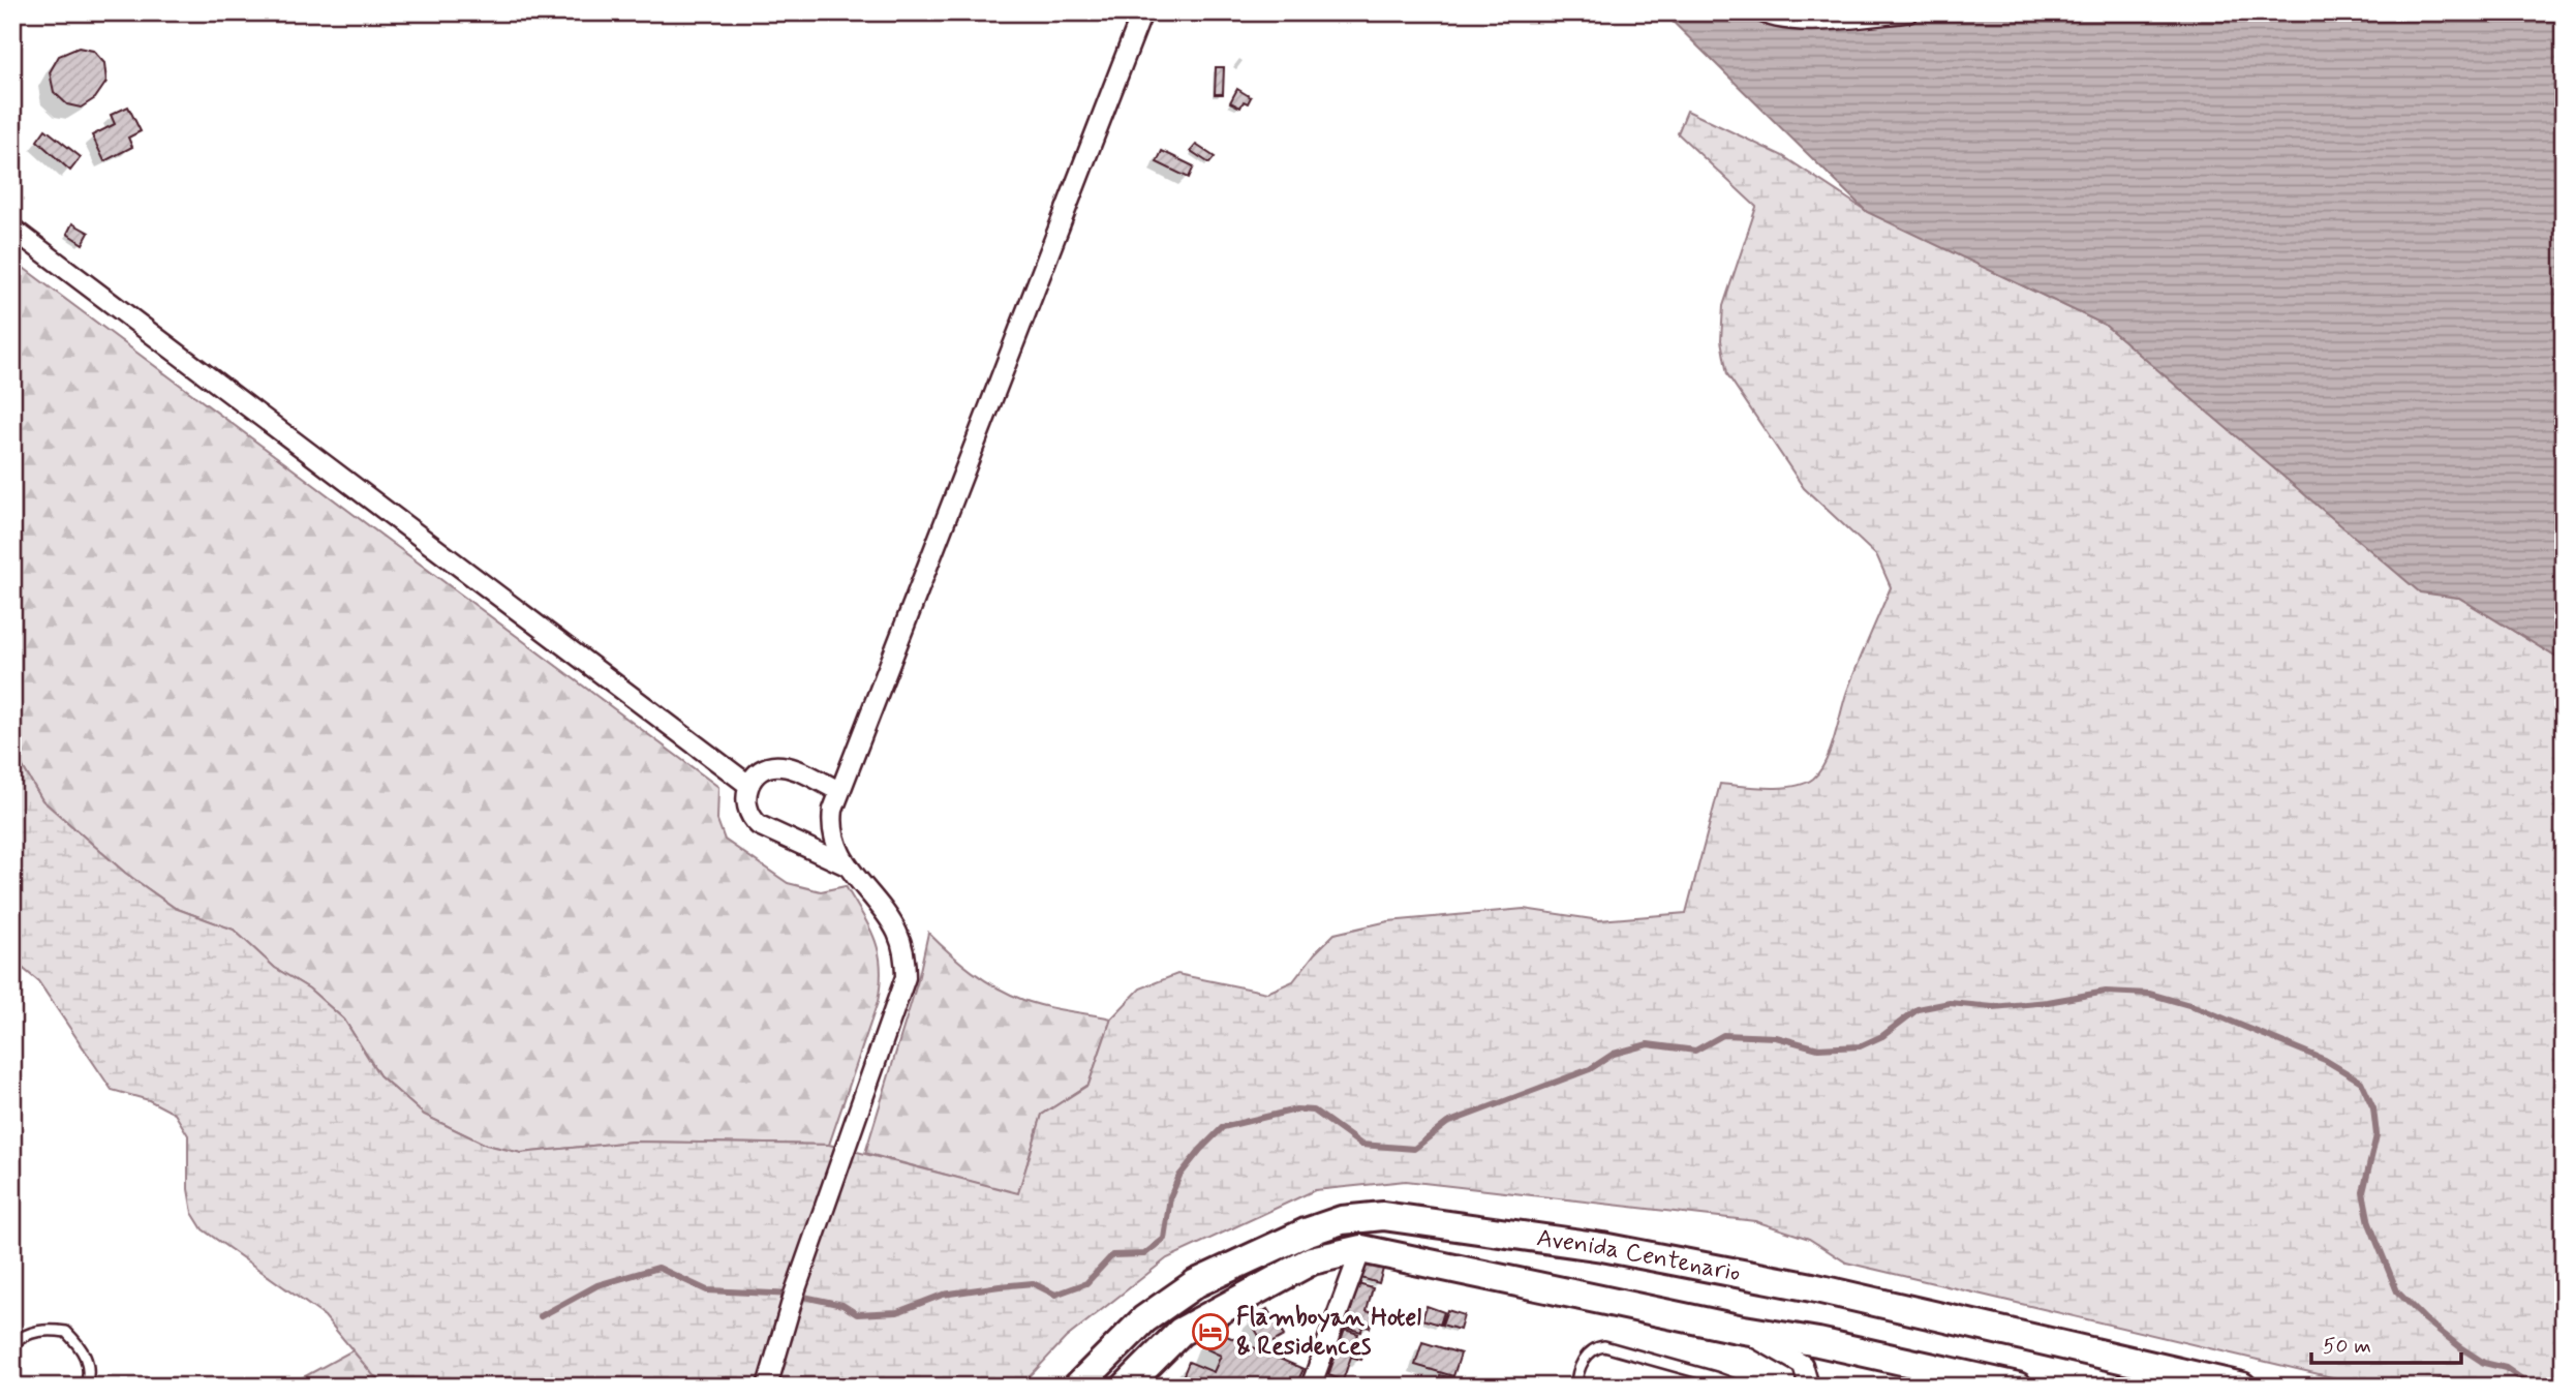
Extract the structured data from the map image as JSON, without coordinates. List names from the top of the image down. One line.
{"streets":{"main road":["Avenida Centenario"]},"places":{"hotel":["Flamboyan Hotel & Residences"]},"scale_bar":"50 m"}
